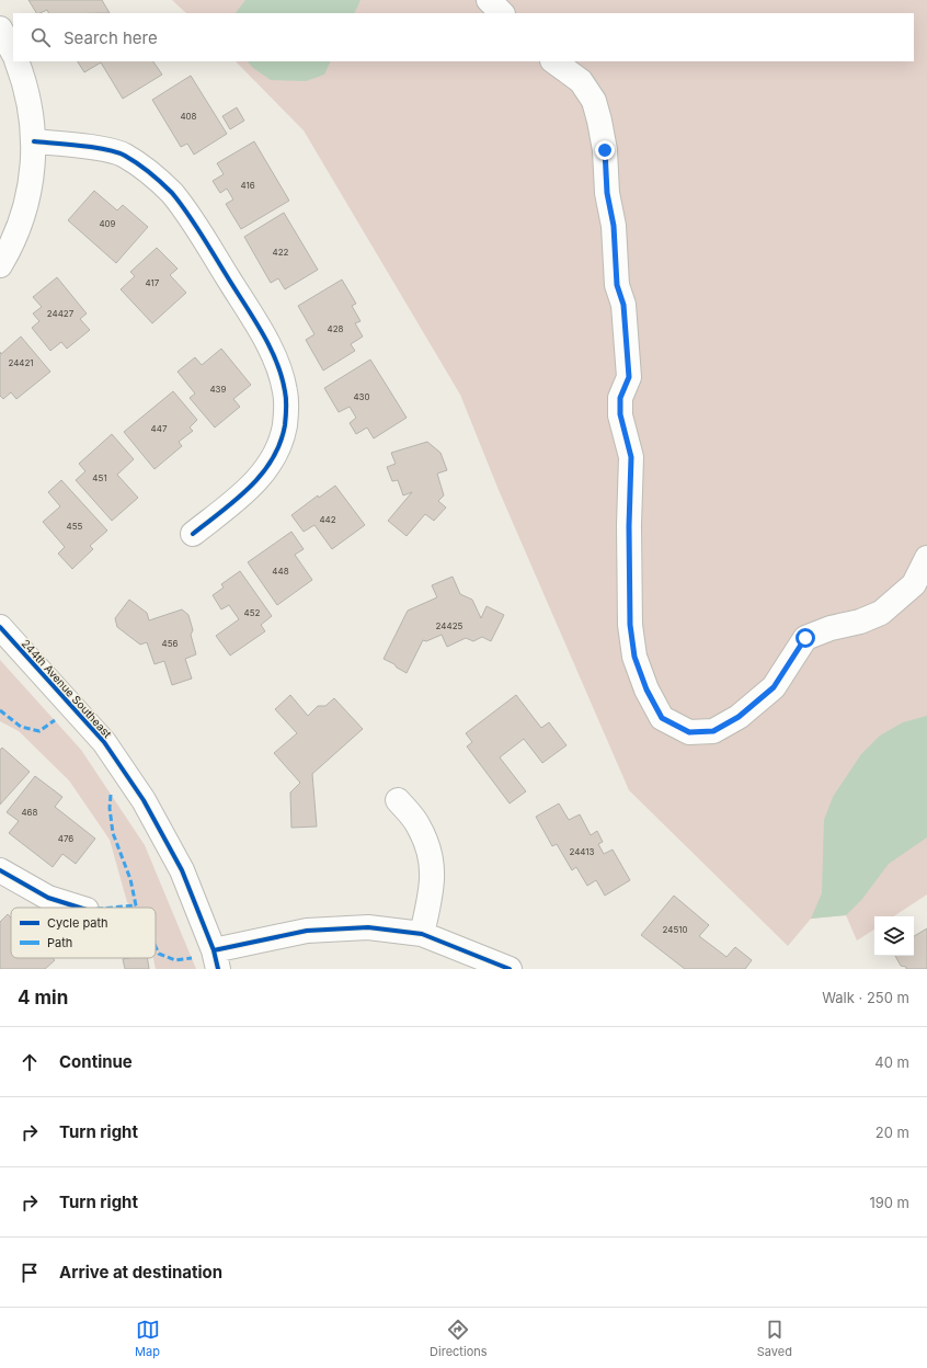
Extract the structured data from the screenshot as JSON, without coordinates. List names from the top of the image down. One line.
{"streets":{"street":["244th Avenue Southeast"]},"house_numbers":["408","416","409","422","417","24427","428","24421","439","430","447","451","442","455","448","452","24425","456","468","476","24413","24510"],"legend":["Cycle path","Path"],"page":{"search":"Search here","heading":["4 min","Walk · 250 m"],"list":[["Continue","40 m"],["Turn right","20 m"],["Turn right","190 m"],"Arrive at destination"],"nav":["Map","Directions","Saved"]}}
